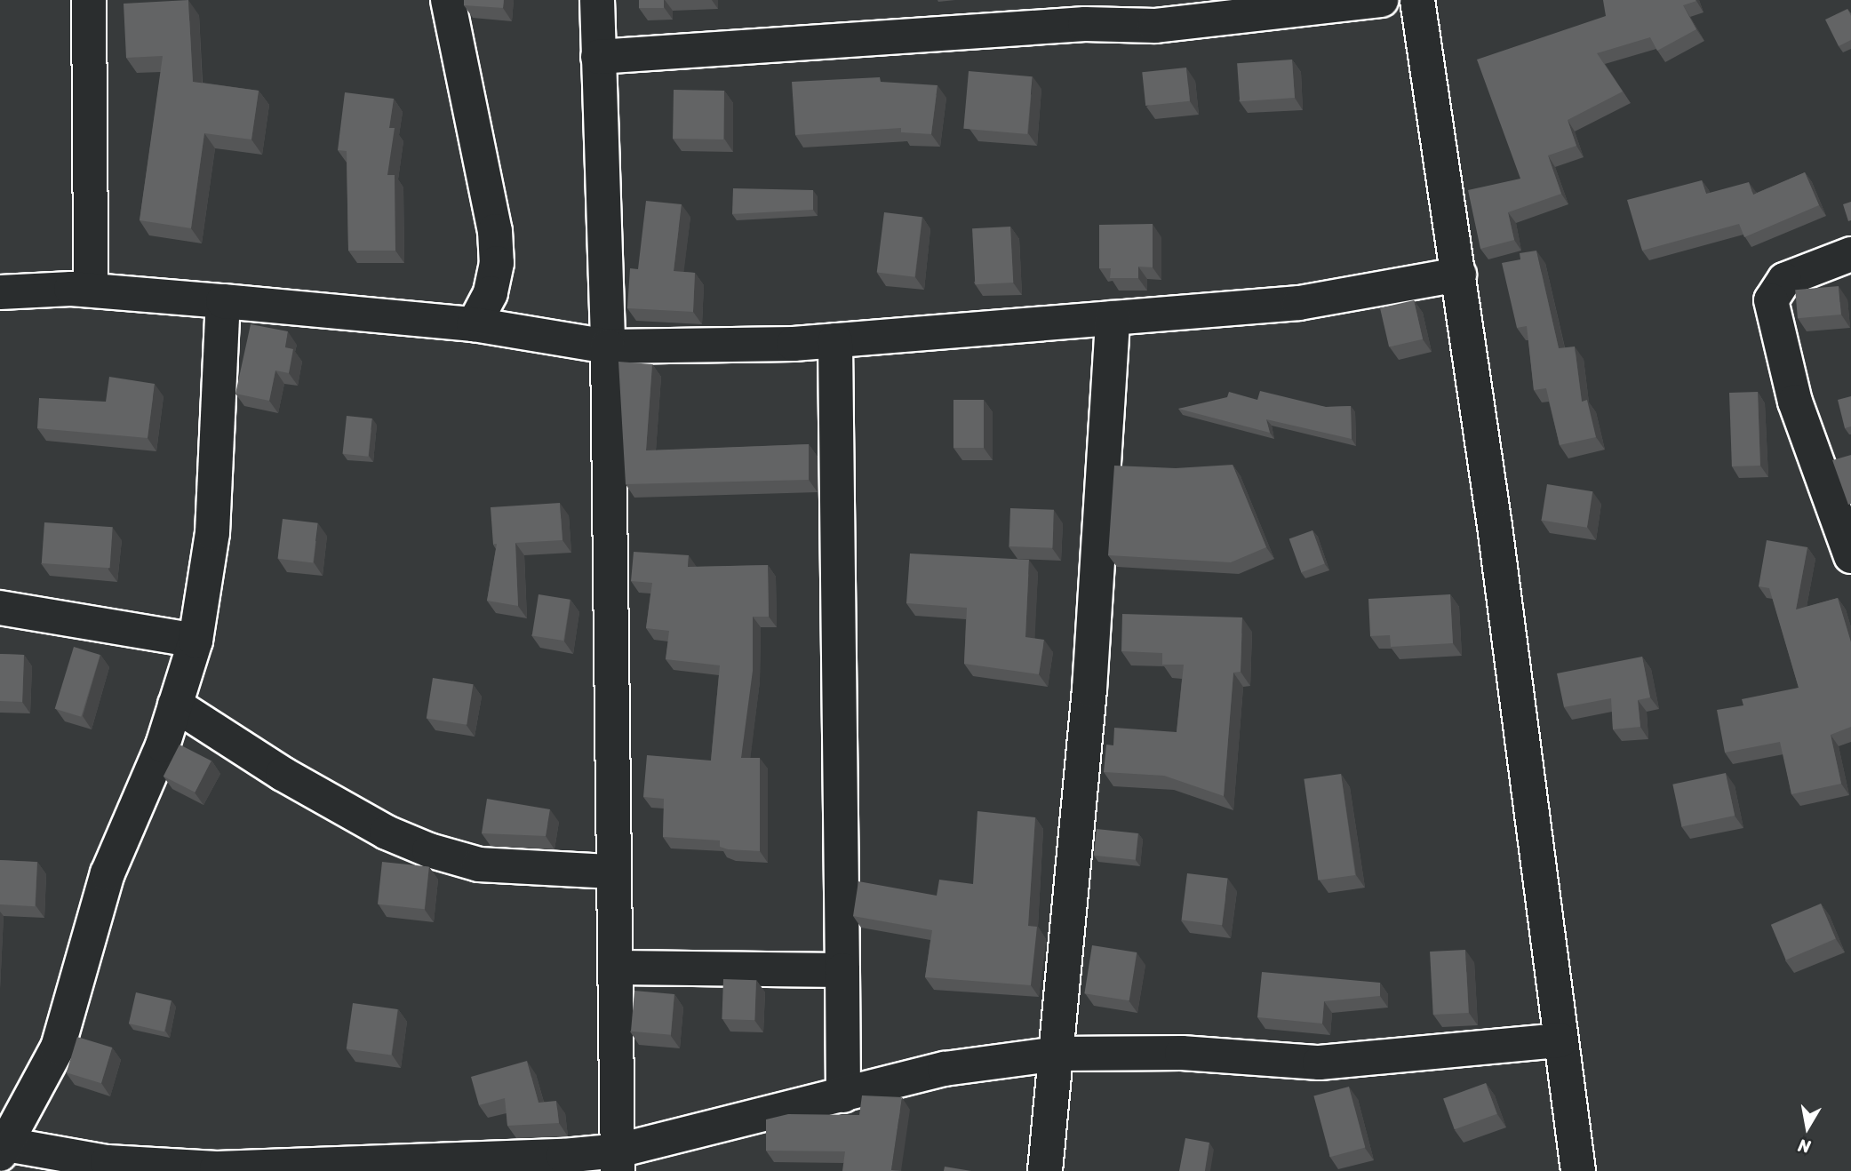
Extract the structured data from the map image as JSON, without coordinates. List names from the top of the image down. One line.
{"north":"bottom"}
